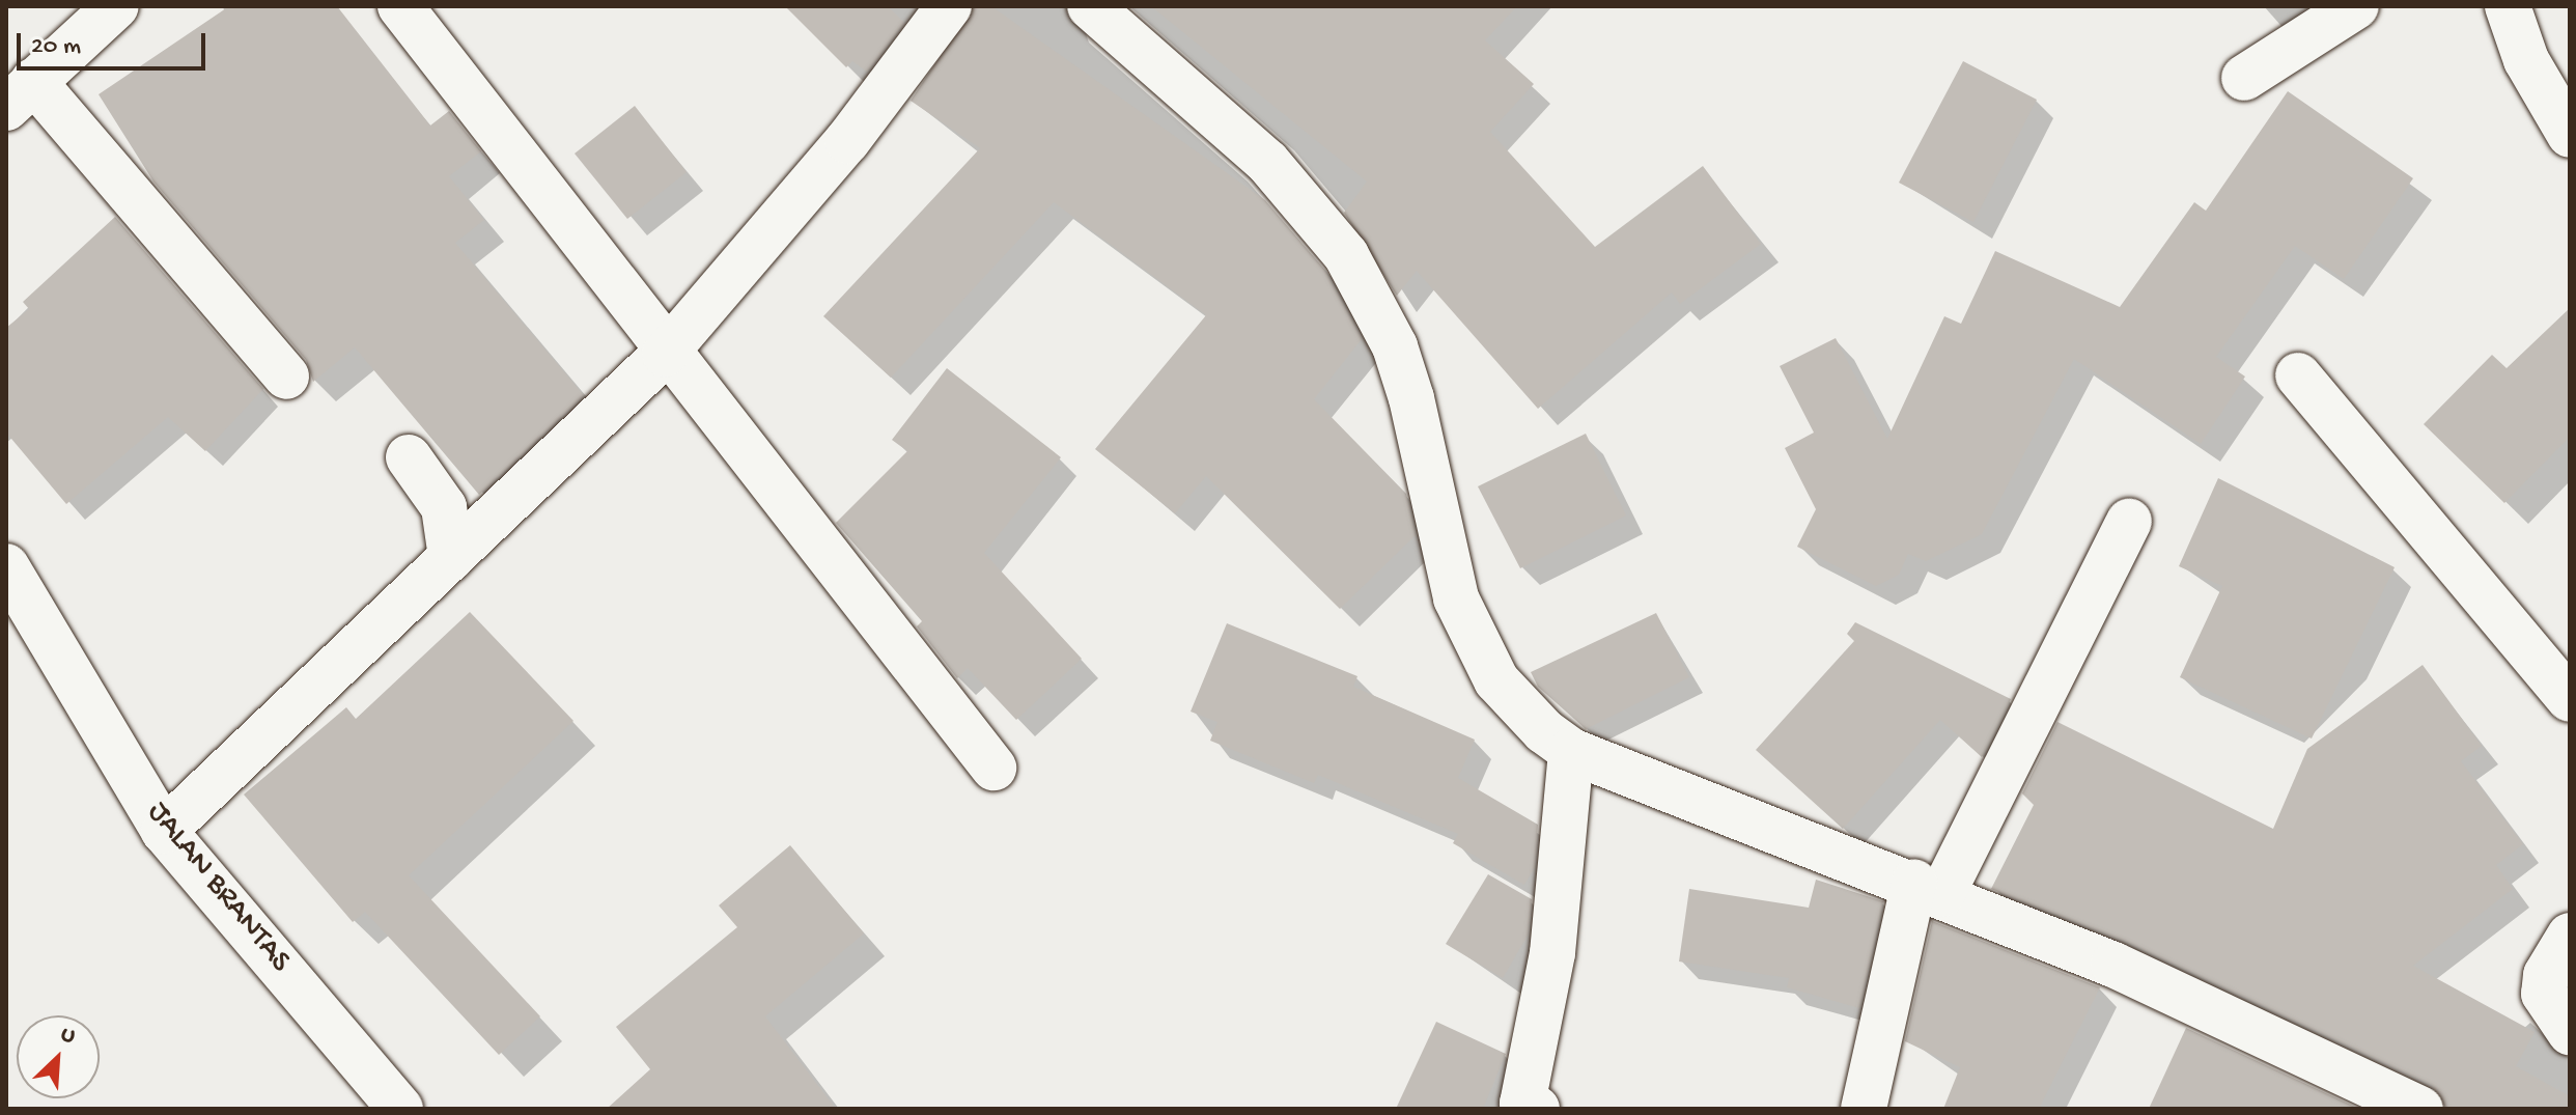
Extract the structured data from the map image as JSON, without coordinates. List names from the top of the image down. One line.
{"streets":{"street":["JALAN BRANTAS"]},"scale_bar":"20 m","north":"top right"}
